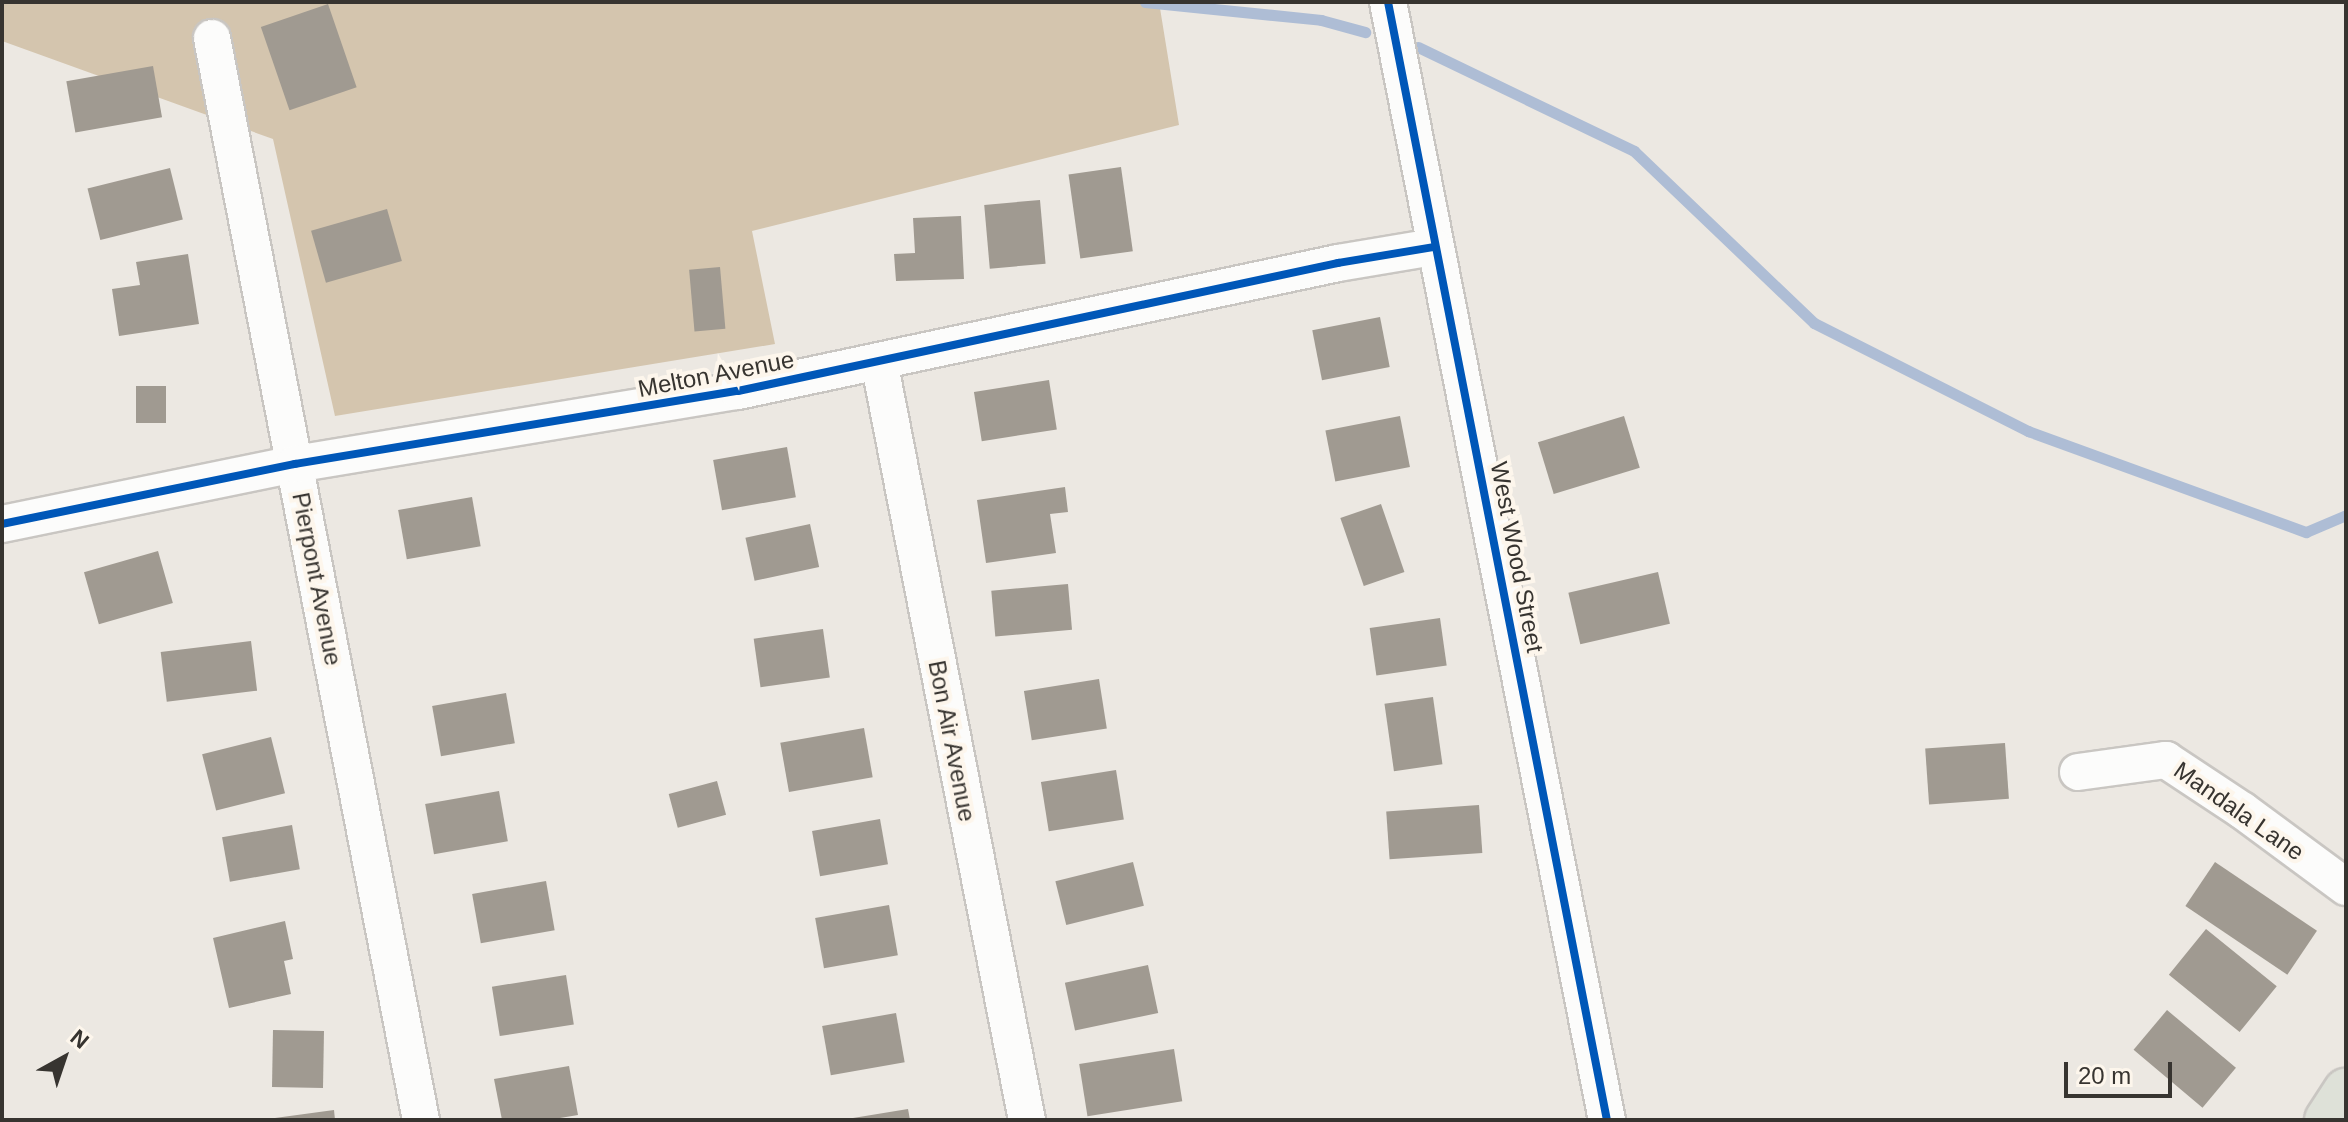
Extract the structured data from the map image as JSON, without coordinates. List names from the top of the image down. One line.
{"streets":{"street":["Melton Avenue","West Wood Street","Pierpont Avenue","Bon Air Avenue","Mandala Lane"]},"crossings":[["Melton Avenue","West Wood Street"],["Melton Avenue","Pierpont Avenue"],["Melton Avenue","Bon Air Avenue"]],"scale_bar":"20 m","north":"top right"}
